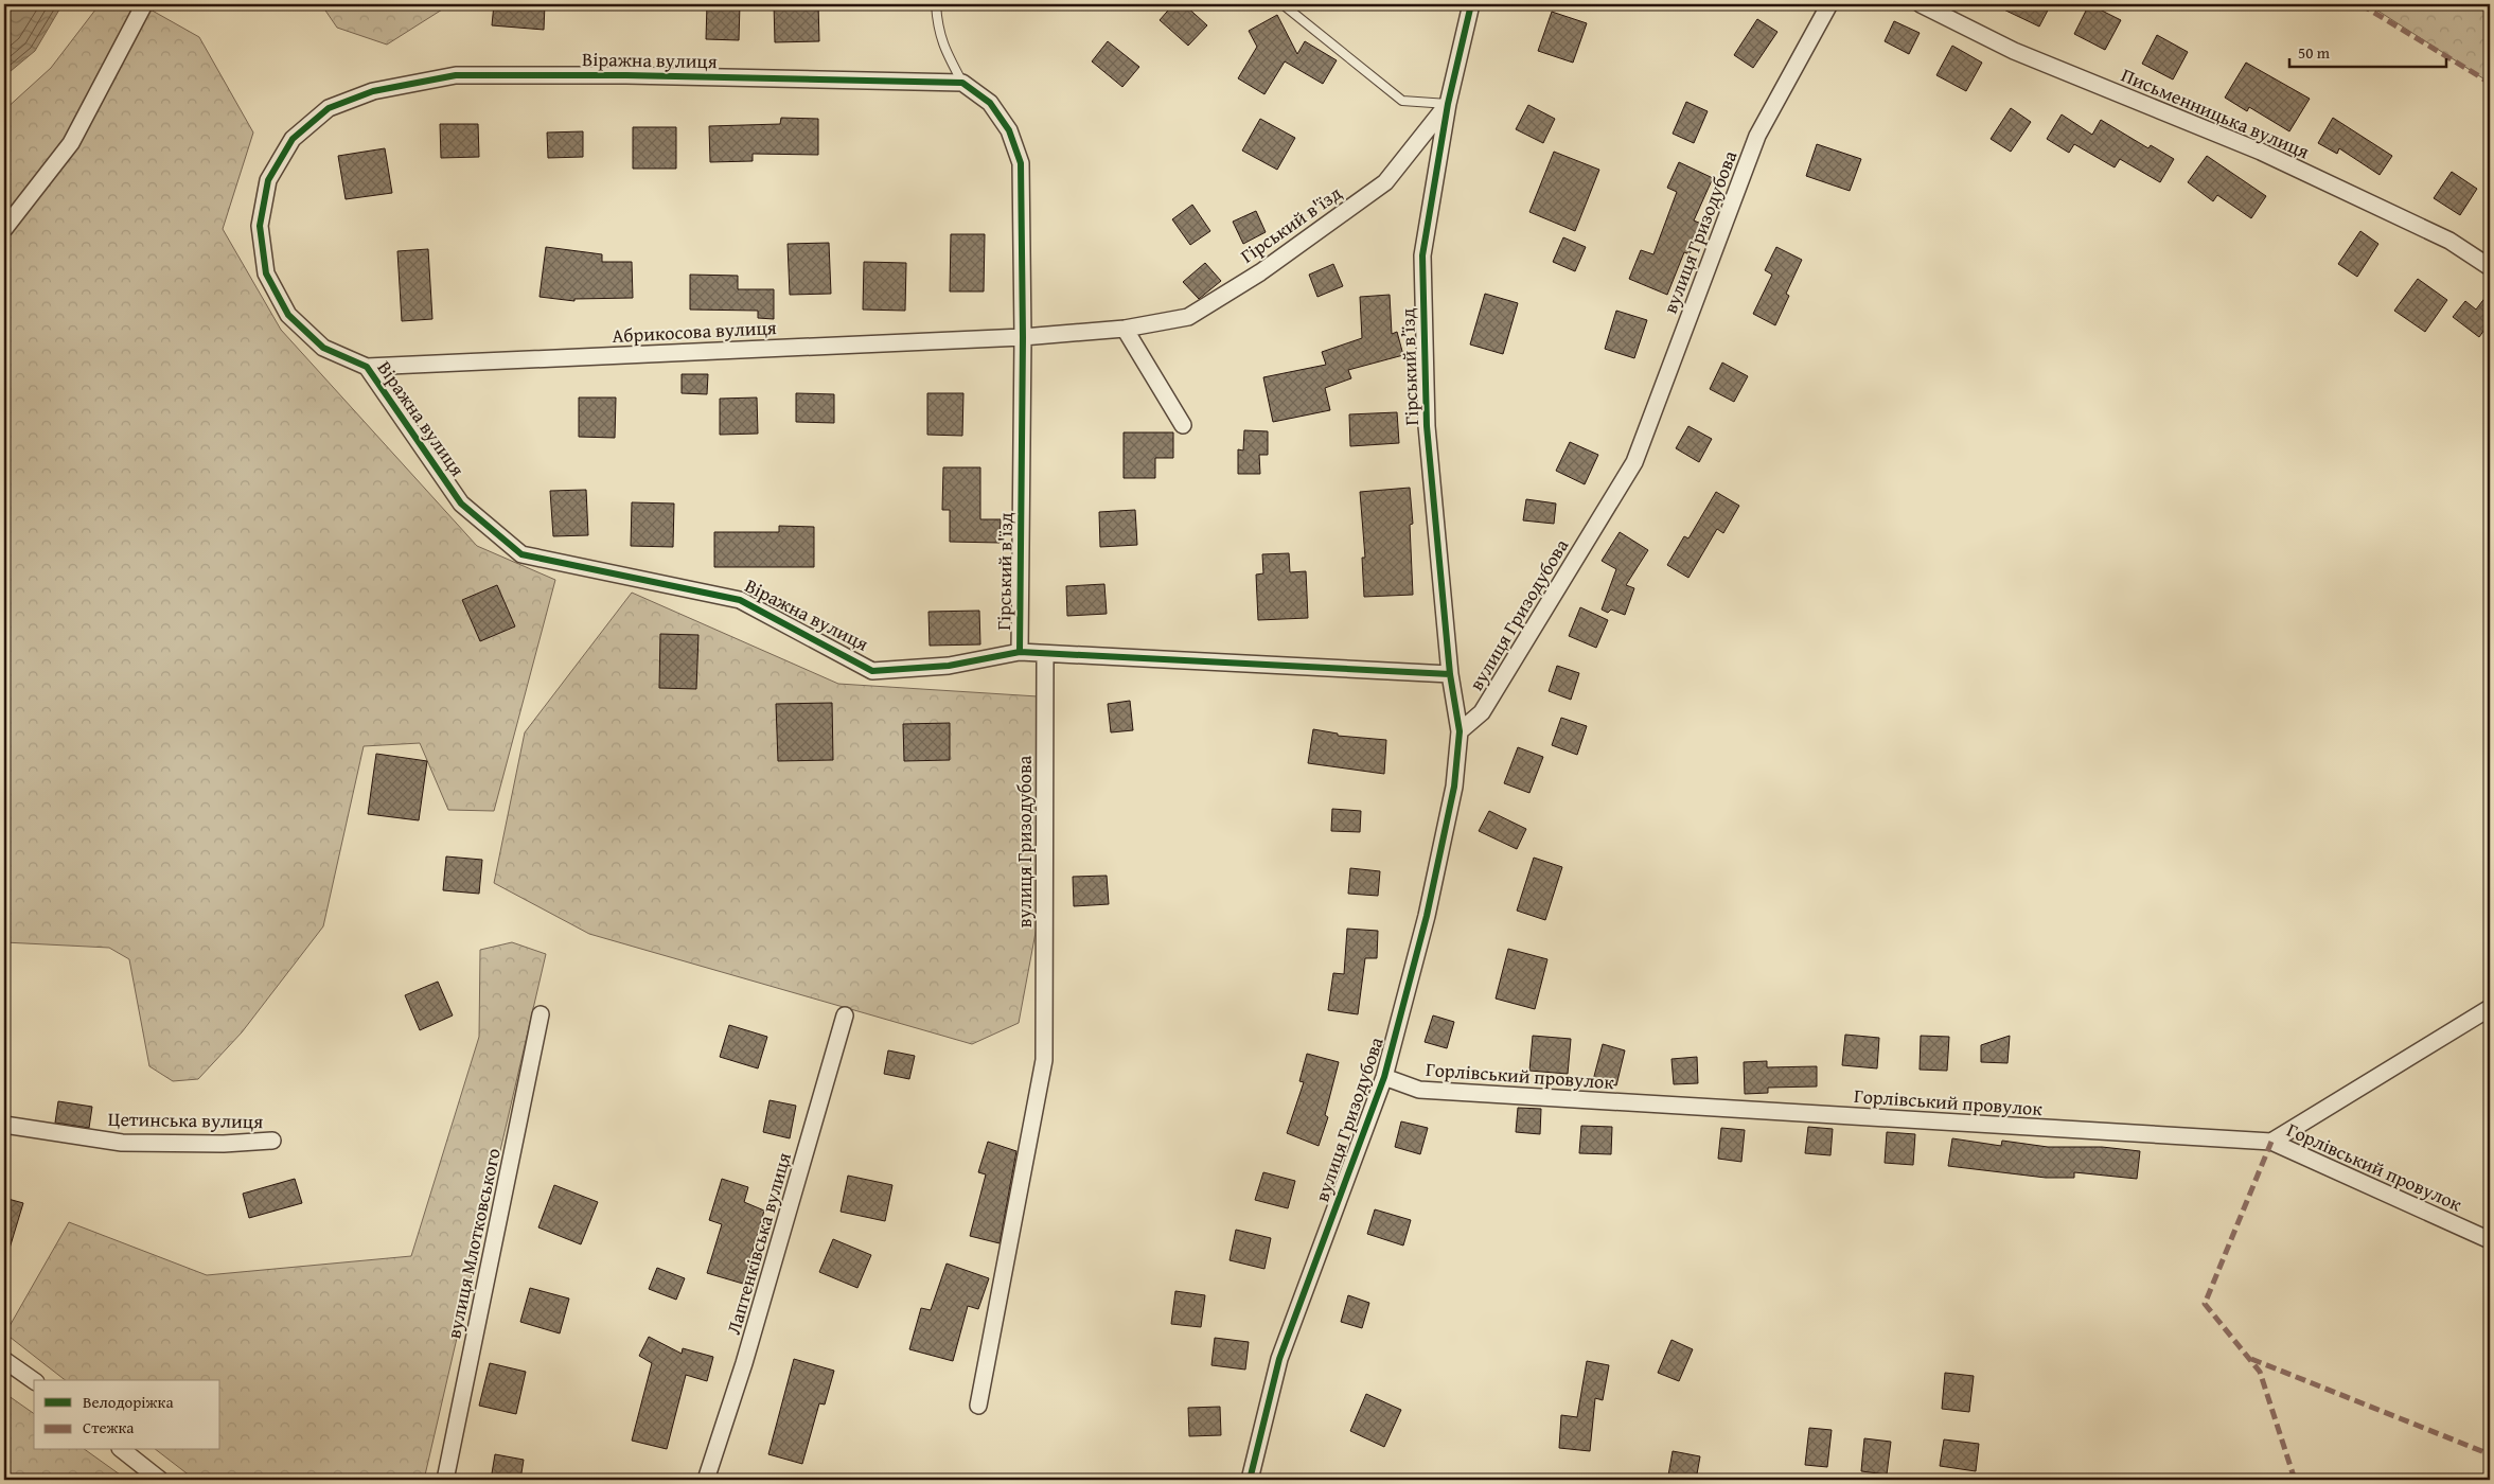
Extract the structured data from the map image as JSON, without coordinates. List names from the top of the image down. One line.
{"streets":{"street":["Віражна вулиця","Письменницька вулиця","Гірський в'їзд","вулиця Гризодубова","Абрикосова вулиця","Гірський в’їзд","Горлівський провулок","Цетинська вулиця","вулиця Млотковського","Лаптенківська вулиця"]},"crossings":[["Віражна вулиця","Гірський в'їзд"],["Віражна вулиця","Абрикосова вулиця"],["Гірський в'їзд","вулиця Гризодубова"],["Гірський в'їзд","Абрикосова вулиця"],["Гірський в'їзд","Гірський в’їзд"],["вулиця Гризодубова","Гірський в’їзд"],["вулиця Гризодубова","Горлівський провулок"]],"legend":["Велодоріжка","Стежка"],"scale_bar":"50 m"}
